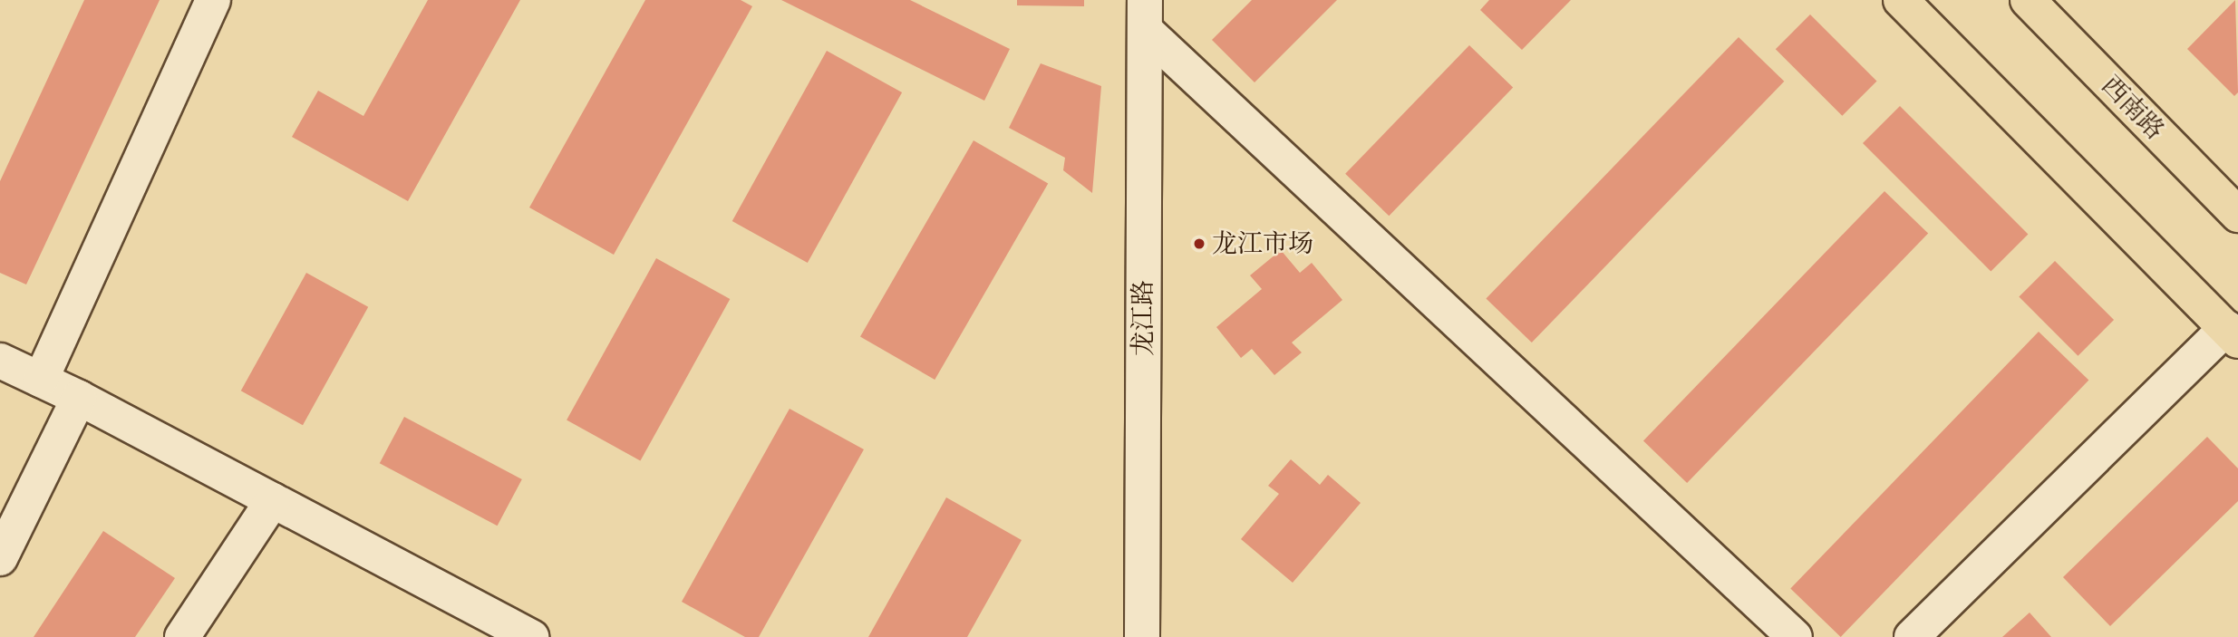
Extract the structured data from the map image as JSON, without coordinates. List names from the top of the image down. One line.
{"streets":{"main road":["西南路"],"street":["龙江路"]},"places":["龙江市场"]}
